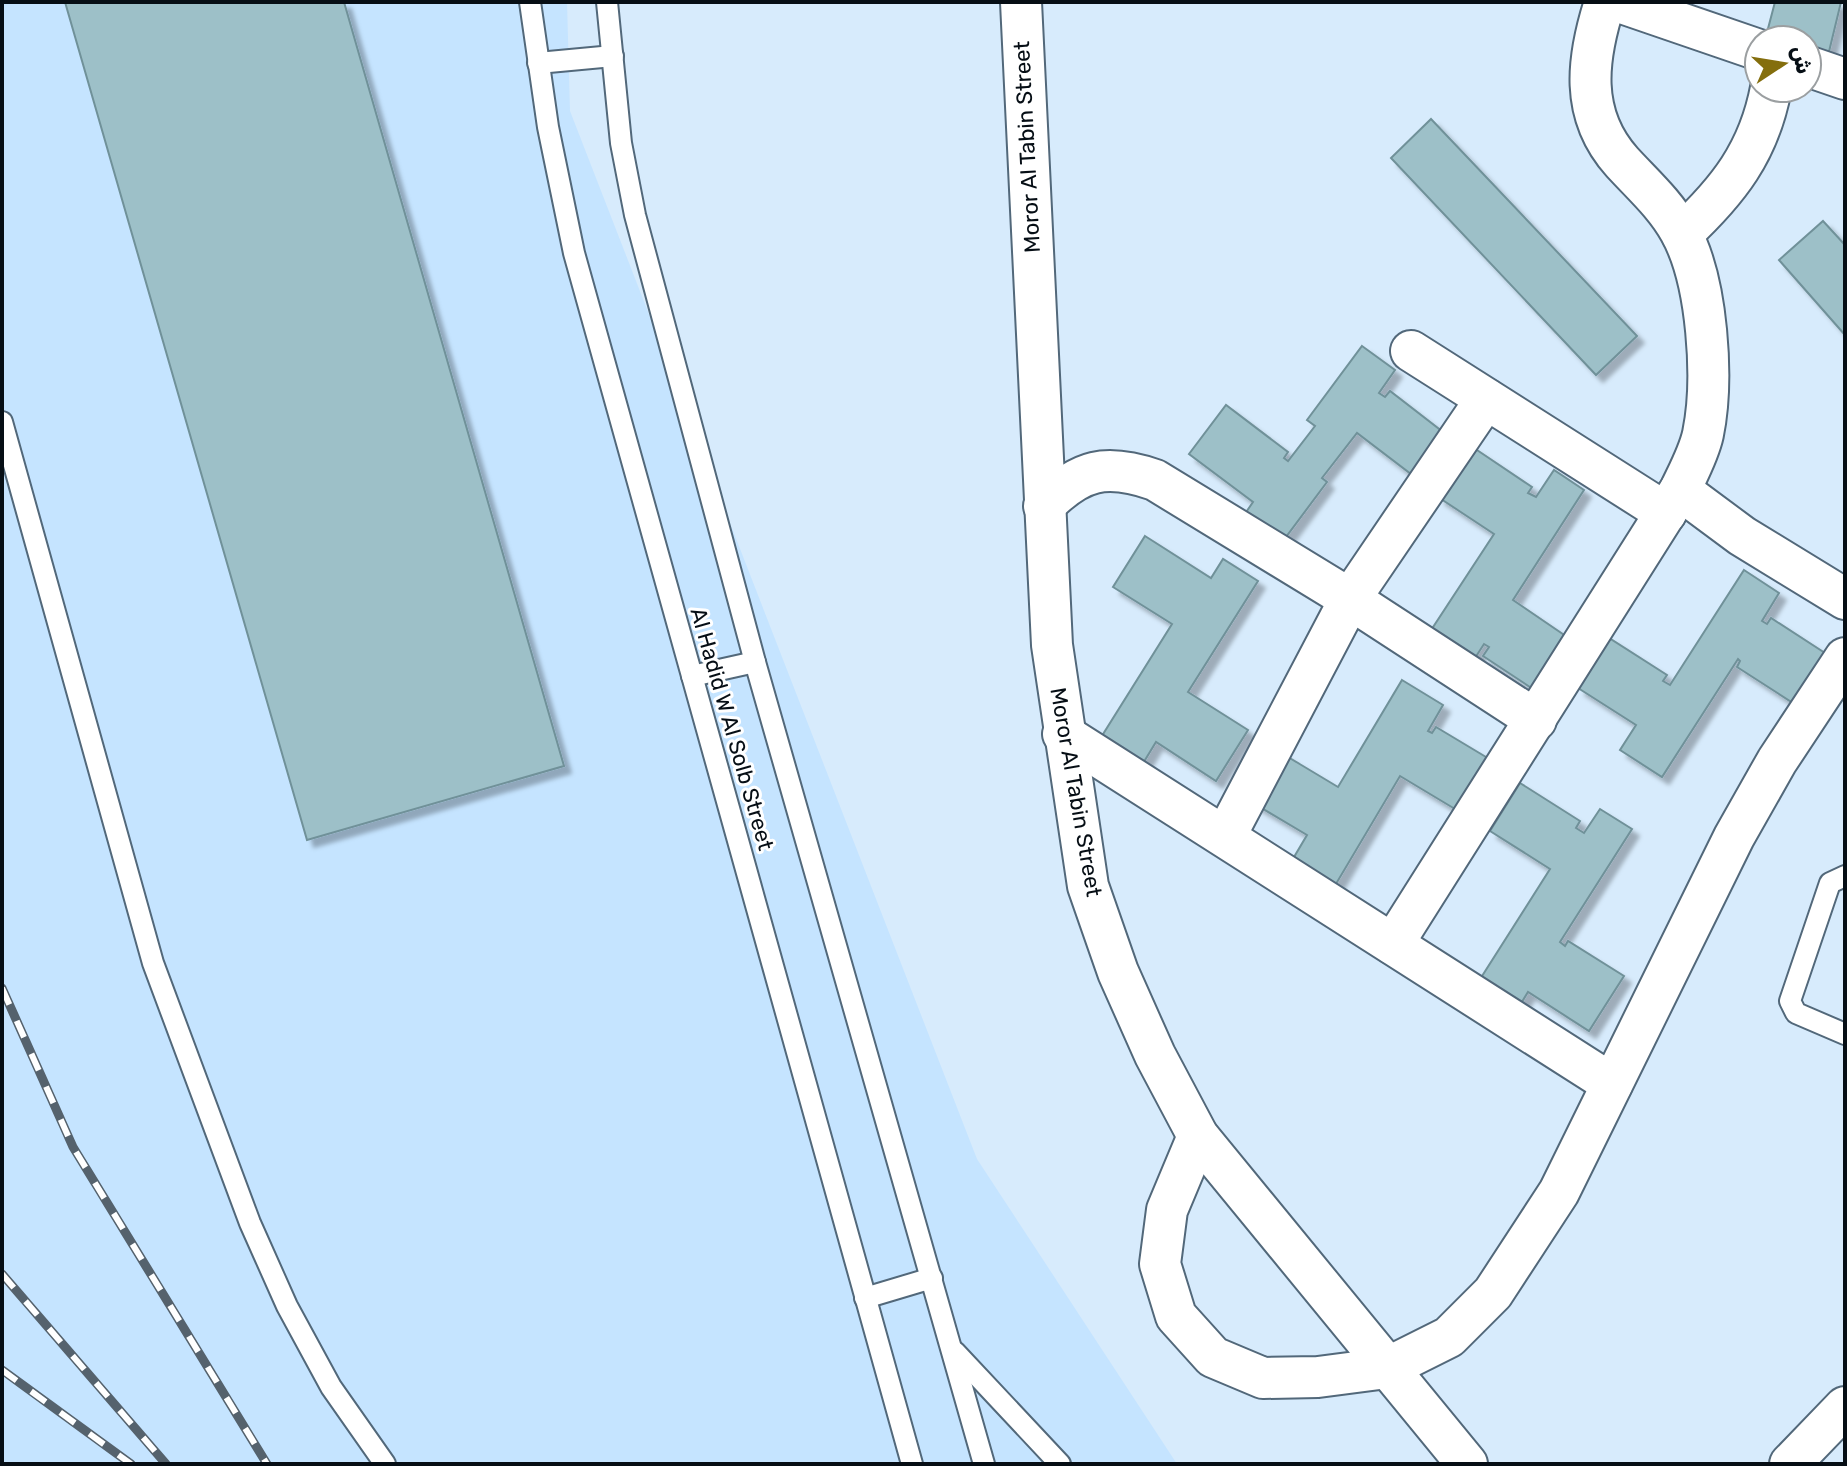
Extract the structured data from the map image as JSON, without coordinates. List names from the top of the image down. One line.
{"streets":{"street":["Moror Al Tabin Street"],"lane":["Al Hadid W Al Solb Street"]},"north":"right"}
